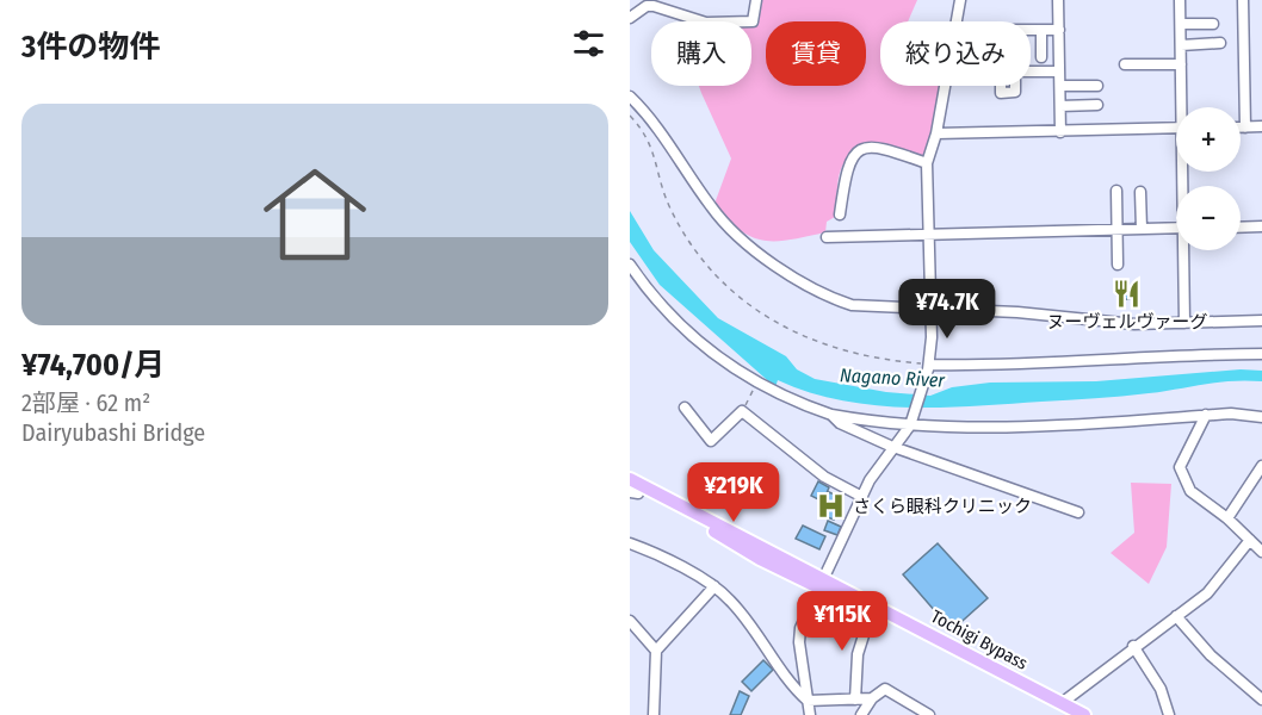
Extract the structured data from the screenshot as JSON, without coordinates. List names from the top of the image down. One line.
{"streets":{"main road":["Tochigi Bypass"]},"water":["Nagano River"],"places":{"restaurant":["ヌーヴェルヴァーグ"],"hospital":["さくら眼科クリニック"]},"page":{"heading":"3件の物件","chip":["購入","賃貸","絞り込み"],"list":[{"name":"¥74,700/月","note":"2部屋 · 62 m² · Dairyubashi Bridge"}],"map_buttons":["+","−"],"price":["¥74.7K","¥219K","¥115K"]}}
